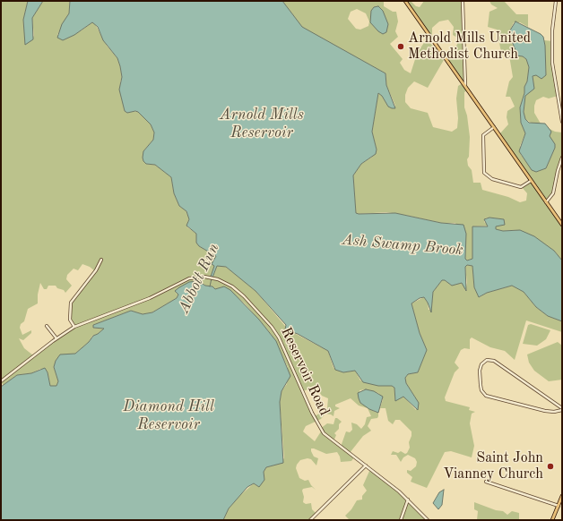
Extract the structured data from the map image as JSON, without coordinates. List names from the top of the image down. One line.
{"streets":{"street":["Reservoir Road"]},"water":["Arnold Mills Reservoir","Ash Swamp Brook","Abbott Run","Diamond Hill Reservoir"],"places":["Arnold Mills United Methodist Church","Saint John Vianney Church"]}
